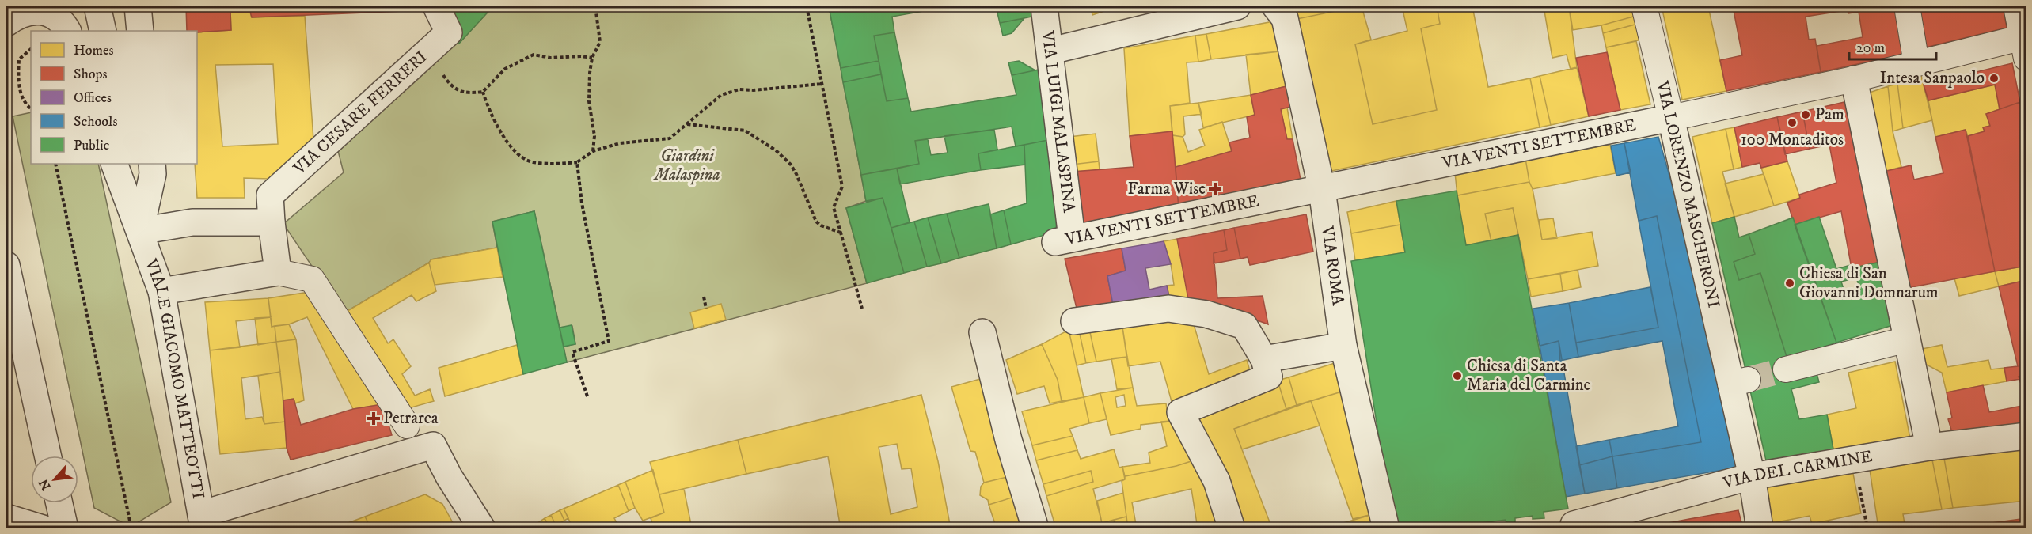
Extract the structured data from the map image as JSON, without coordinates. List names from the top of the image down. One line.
{"streets":{"street":["VIA CESARE FERRERI","VIA LUIGI MALASPINA","VIA VENTI SETTEMBRE","VIA LORENZO MASCHERONI","VIA ROMA","VIALE GIACOMO MATTEOTTI","VIA DEL CARMINE"]},"crossings":[["VIA LUIGI MALASPINA","VIA VENTI SETTEMBRE"],["VIA VENTI SETTEMBRE","VIA LORENZO MASCHERONI"],["VIA VENTI SETTEMBRE","VIA ROMA"],["VIA LORENZO MASCHERONI","VIA DEL CARMINE"]],"parks":["Giardini Malaspina"],"places":{"other":["Intesa Sanpaolo","Pam","100 Montaditos","Chiesa di San Giovanni Domnarum","Chiesa di Santa Maria del Carmine"],"health":["Farma Wise","Petrarca"]},"legend":["Homes","Shops","Offices","Schools","Public"],"scale_bar":"20 m","north":"bottom left"}
